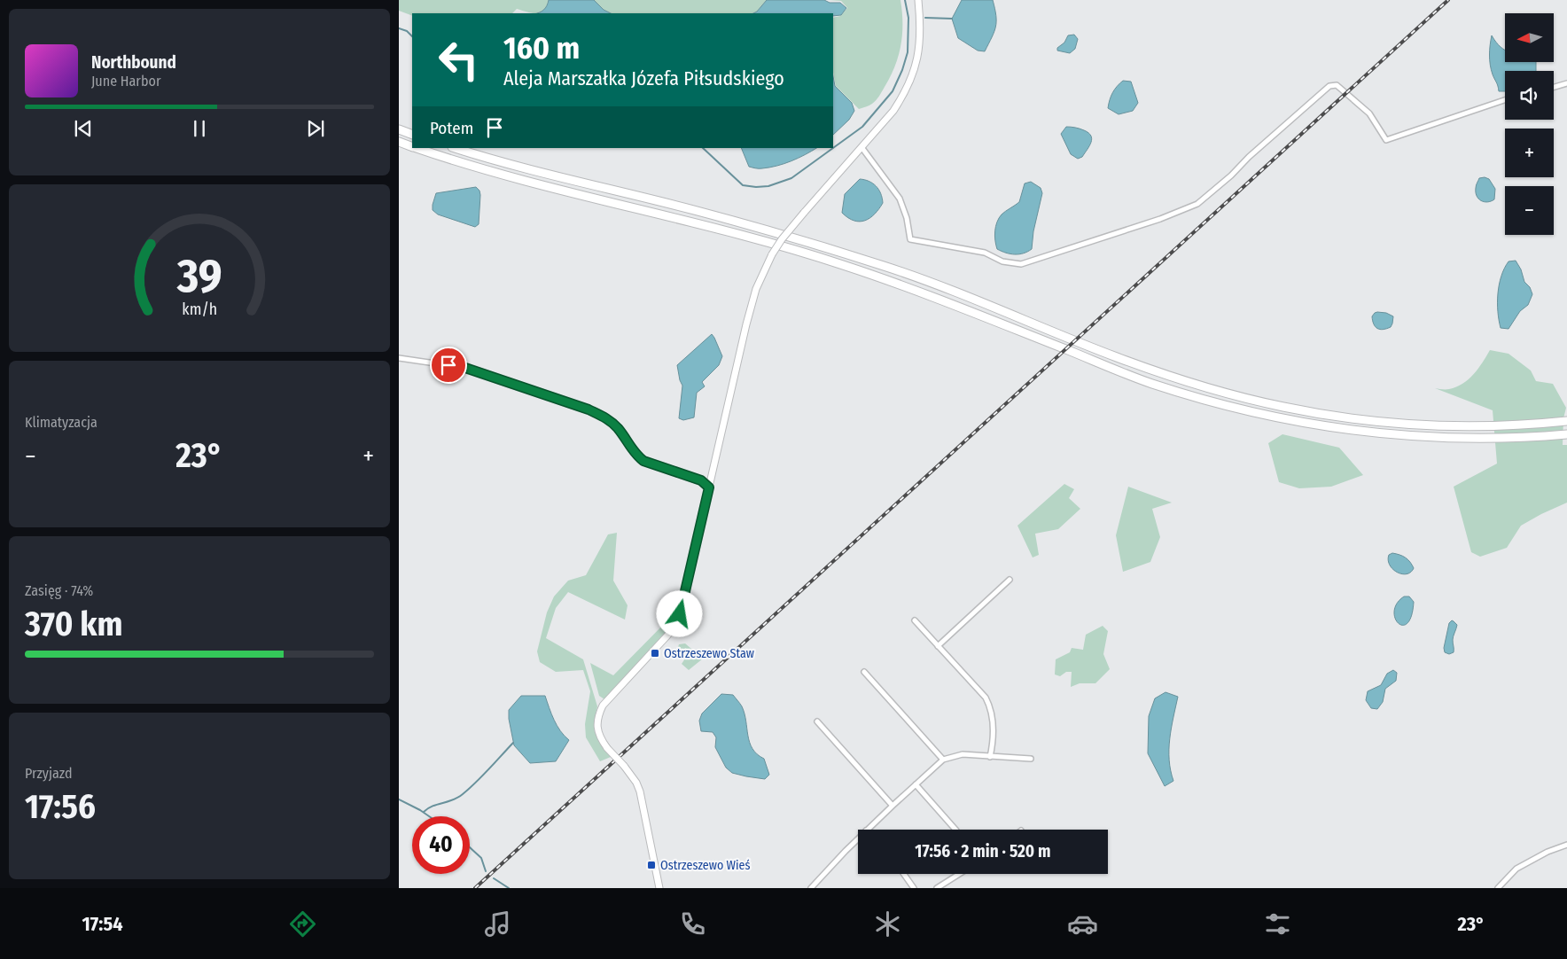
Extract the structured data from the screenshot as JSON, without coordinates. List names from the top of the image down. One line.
{"places":{"transit":["Ostrzeszewo Staw","Ostrzeszewo Wieś"]},"north":"left","page":{"map_buttons":["+","−"],"turn":["160 m","Aleja Marszałka Józefa Piłsudskiego"],"song":["Northbound","June Harbor"],"then":"Potem","tile":["Klimatyzacja",["Zasięg · 74%","370 km"],["Przyjazd","17:56"]],"heat":["−","23°","+"],"limit":"40","trip":"17:56 · 2 min · 520 m","tabs":["17:54","23°"],"gauge":["39","km/h"]}}
